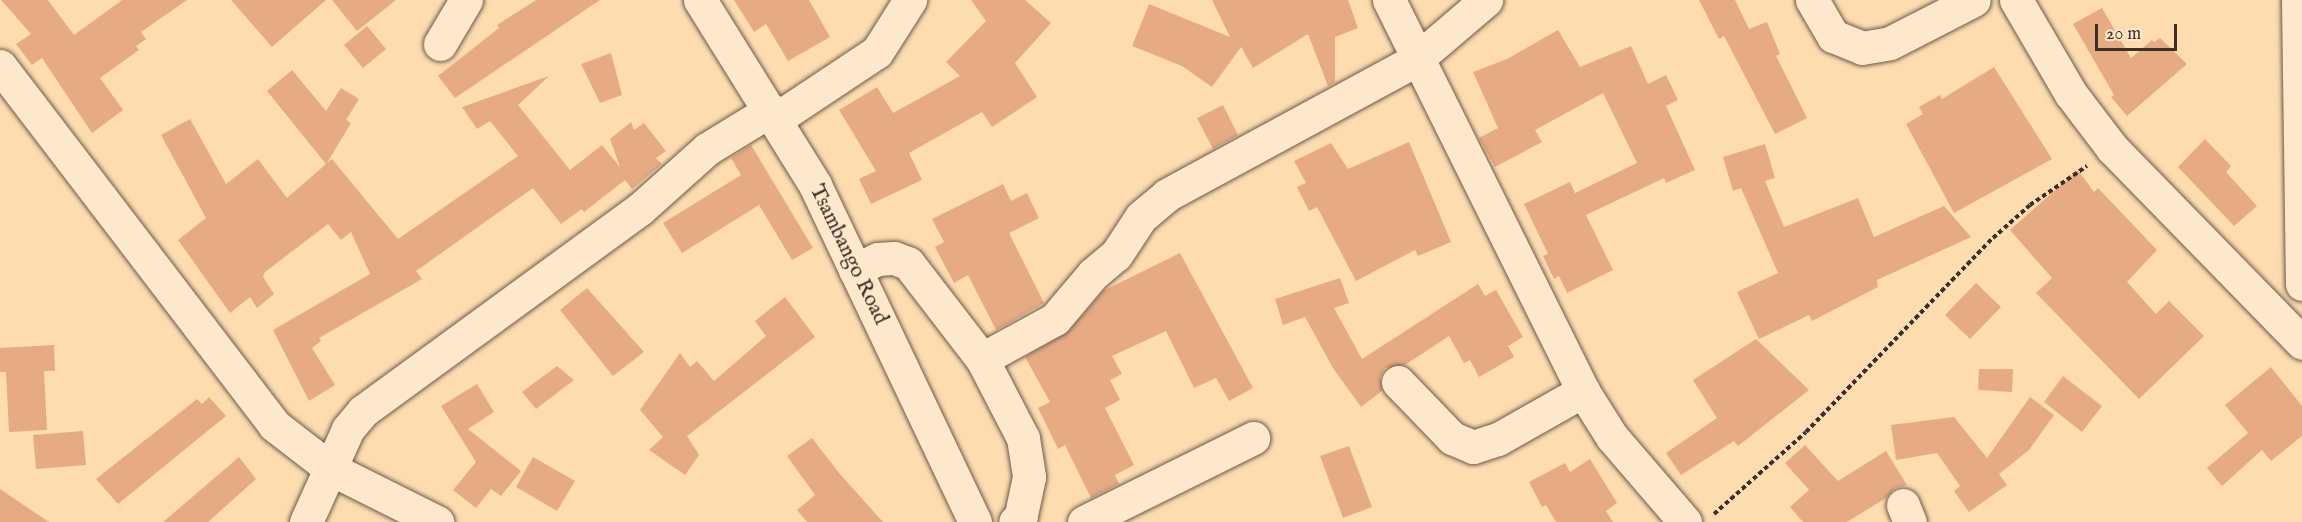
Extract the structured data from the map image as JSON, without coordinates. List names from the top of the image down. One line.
{"streets":{"street":["Tsambango Road"]},"scale_bar":"20 m"}
